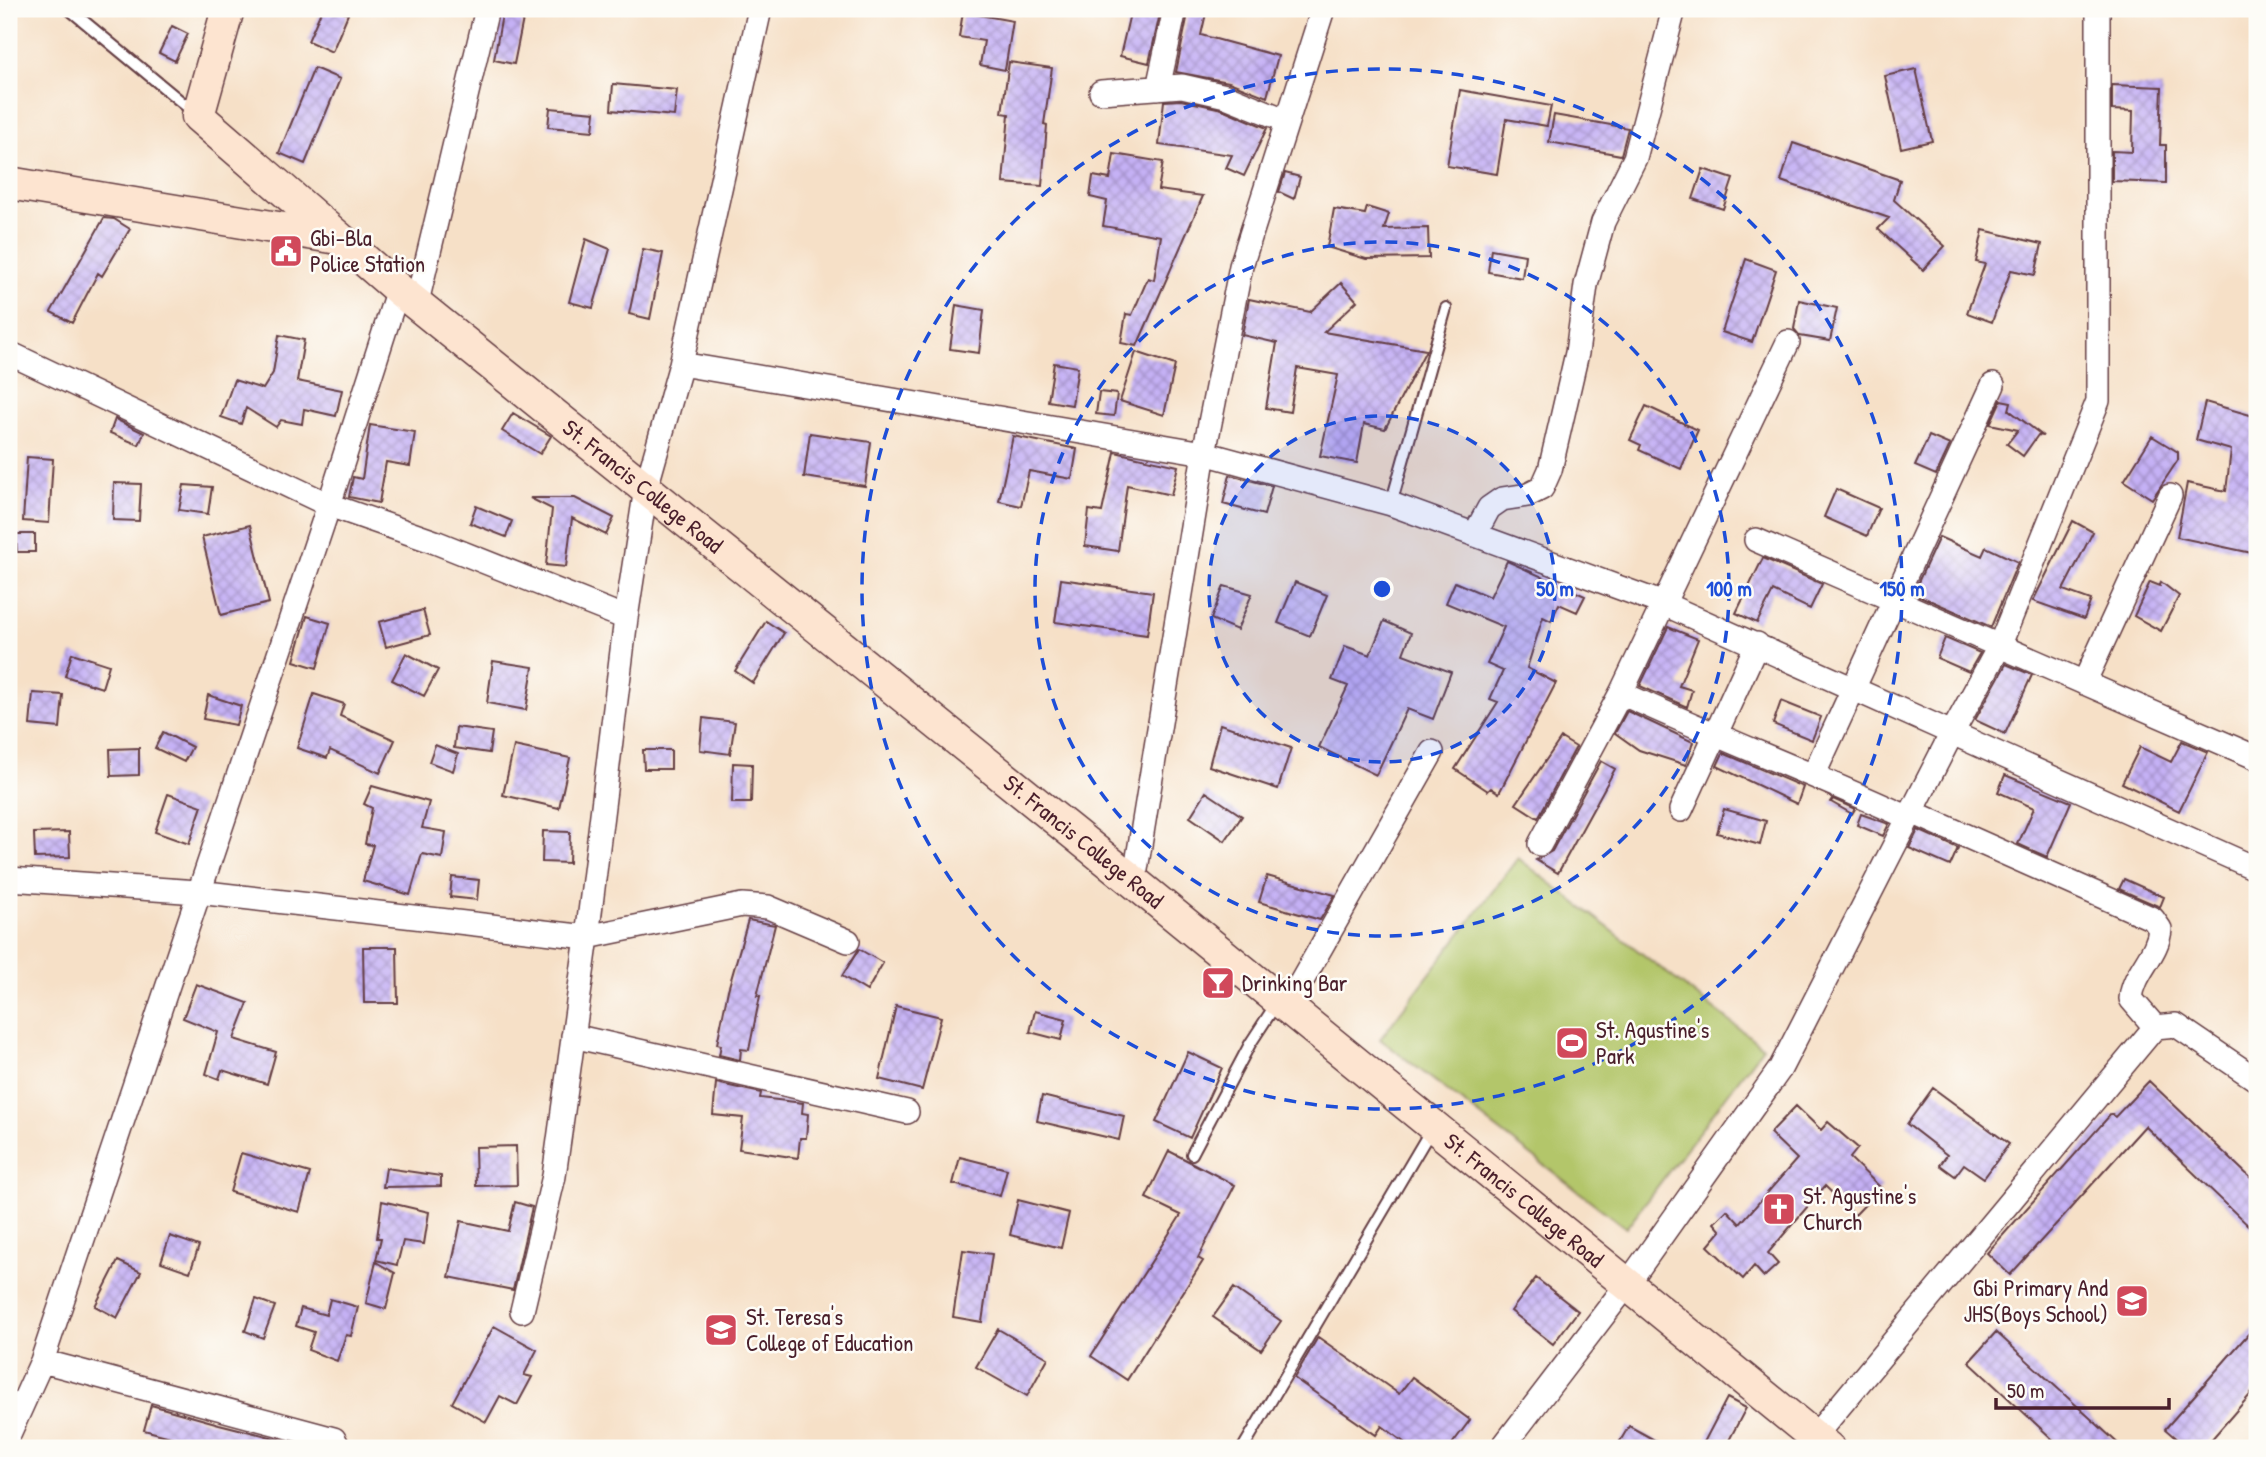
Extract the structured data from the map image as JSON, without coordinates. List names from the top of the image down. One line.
{"streets":{"main road":["St. Francis College Road"]},"places":{"public building":["Gbi-Bla Police Station"],"bar":["Drinking Bar"],"sports":["St. Agustine's Park"],"church":["St. Agustine's Church"],"school or university":["Gbi Primary And JHS(Boys School)","St. Teresa's College of Education"]},"scale_bar":"50 m","rings":["50 m","100 m","150 m"]}
